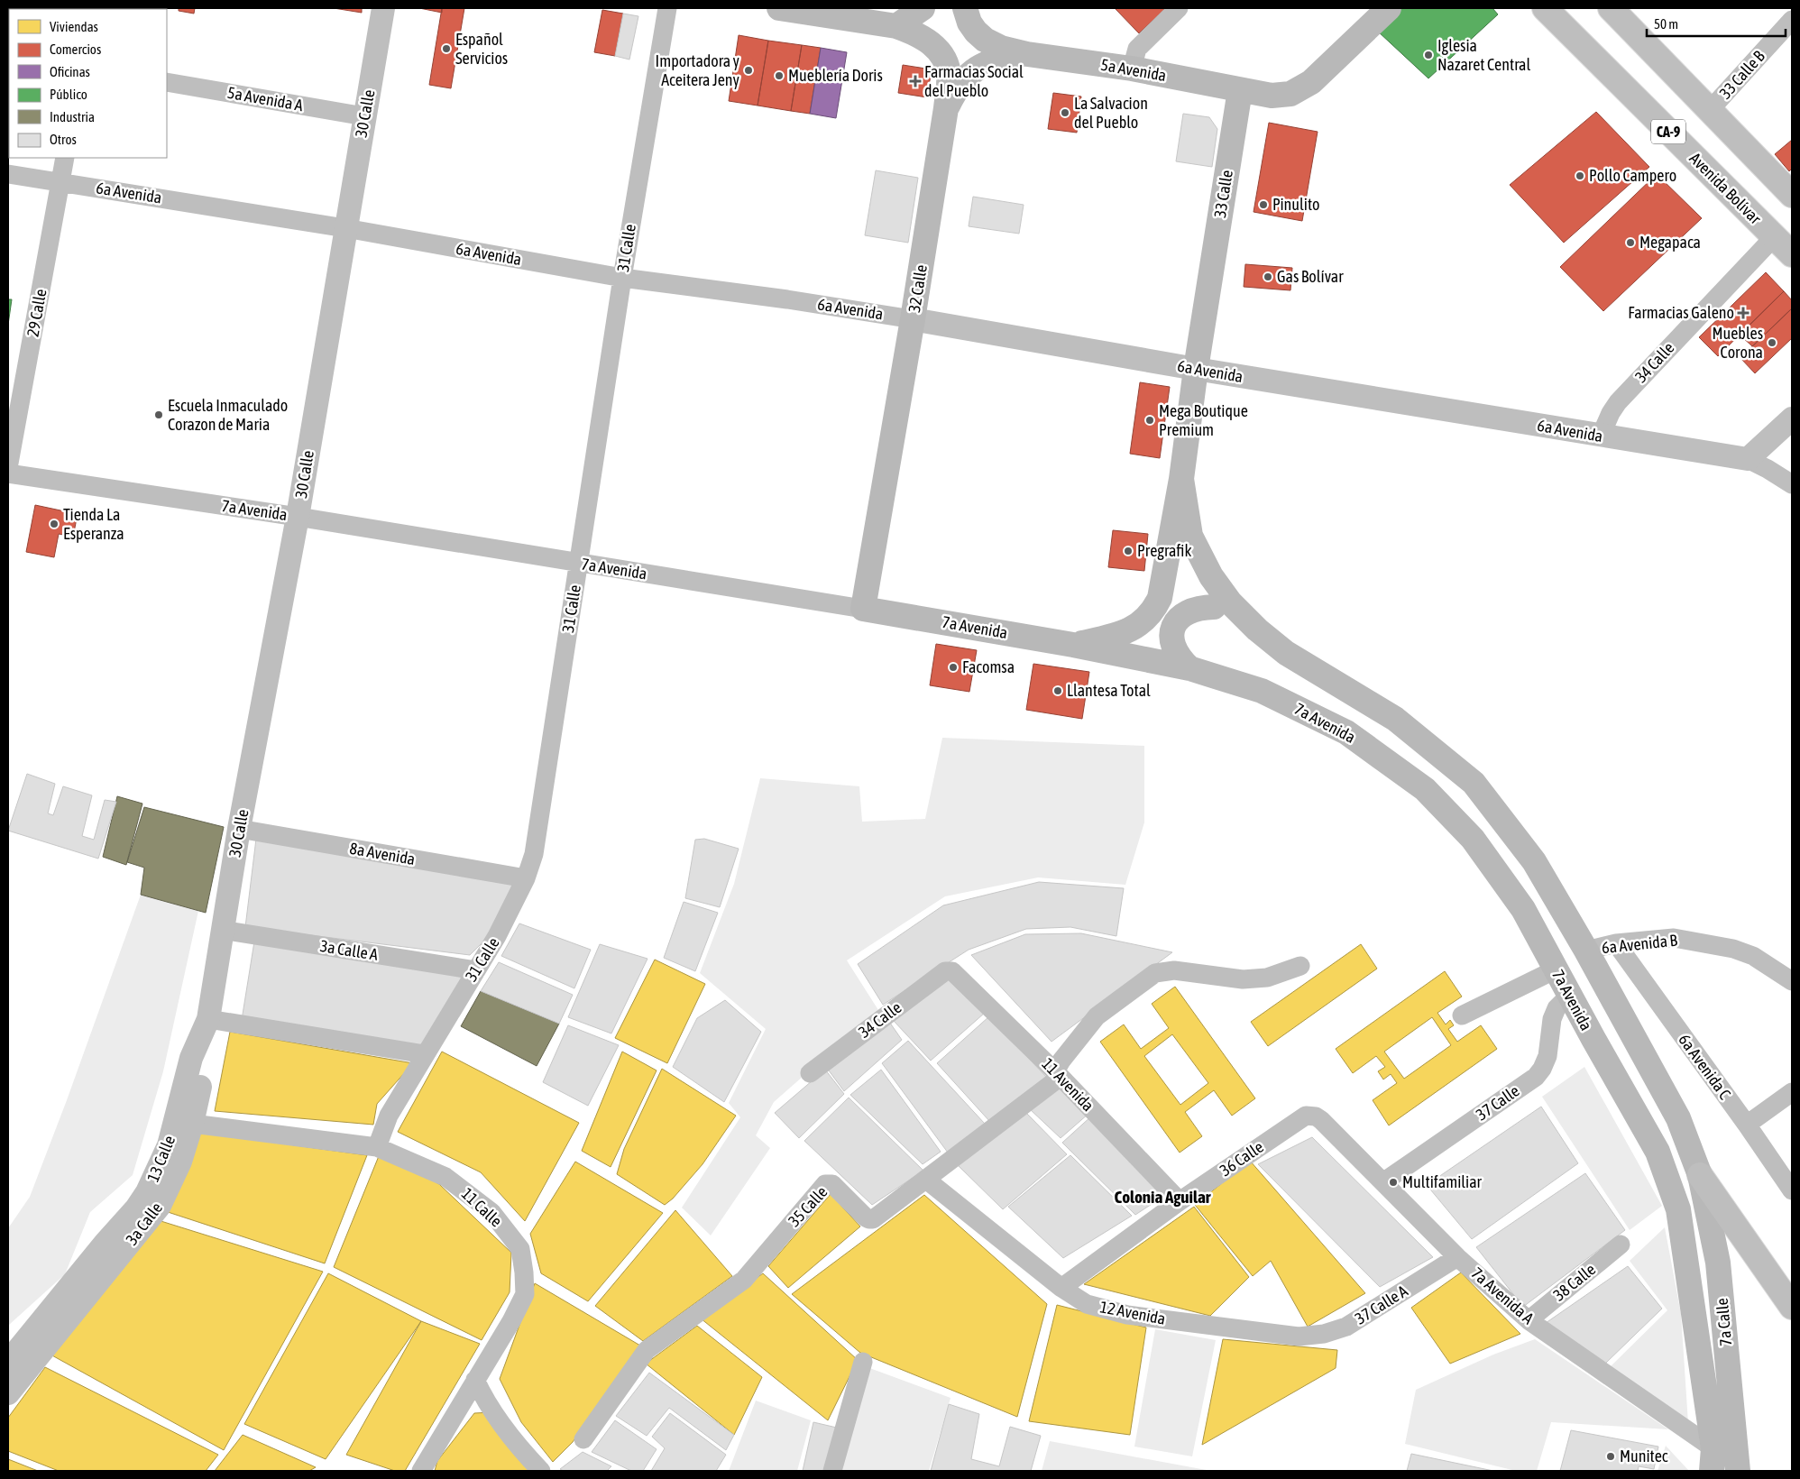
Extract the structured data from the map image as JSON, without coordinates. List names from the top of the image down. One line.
{"streets":{"main road":["5a Avenida","CA-9","Avenida Bolívar","33 Calle","32 Calle","7a Avenida","7a Calle"],"street":["33 Calle B","5a Avenida A","30 Calle","6a Avenida","31 Calle","29 Calle","34 Calle","8a Avenida","6a Avenida B","3a Calle A","6a Avenida C","11 Avenida","37 Calle","13 Calle","36 Calle","35 Calle","11 Calle","3a Calle","38 Calle","7a Avenida A","37 Calle A","12 Avenida"]},"crossings":[["5a Avenida","33 Calle"],["5a Avenida","32 Calle"],["5a Avenida A","30 Calle"],["30 Calle","6a Avenida"],["30 Calle","7a Avenida"],["30 Calle","8a Avenida"],["30 Calle","3a Calle A"],["30 Calle","13 Calle"],["Avenida Bolívar","34 Calle"],["6a Avenida","33 Calle"],["6a Avenida","31 Calle"],["6a Avenida","32 Calle"],["6a Avenida","29 Calle"],["6a Avenida","34 Calle"],["31 Calle","7a Avenida"],["31 Calle","8a Avenida"],["31 Calle","3a Calle A"],["31 Calle","11 Calle"],["32 Calle","7a Avenida"],["34 Calle","11 Avenida"],["7a Avenida","37 Calle"],["7a Avenida","7a Calle"],["6a Avenida B","6a Avenida C"],["11 Avenida","36 Calle"],["11 Avenida","35 Calle"],["37 Calle","7a Avenida A"],["13 Calle","3a Calle"],["36 Calle","7a Avenida A"],["36 Calle","12 Avenida"],["35 Calle","12 Avenida"],["11 Calle","3a Calle"],["38 Calle","7a Avenida A"],["7a Avenida A","37 Calle A"],["7a Avenida A","7a Calle"],["37 Calle A","12 Avenida"]],"districts":["Colonia Aguilar"],"places":{"other":["Español Servicios","Iglesia Nazaret Central","Importadora y Aceitera Jeny","Mueblería Doris","La Salvacion del Pueblo","Pollo Campero","Pinulito","Megapaca","Gas Bolívar","Muebles Corona","Escuela Inmaculado Corazon de Maria","Mega Boutique Premium","Tienda La Esperanza","Pregrafik","Facomsa","Llantesa Total","Multifamiliar","Munitec"],"health":["Farmacias Social del Pueblo","Farmacias Galeno"]},"legend":["Viviendas","Comercios","Oficinas","Público","Industria","Otros"],"scale_bar":"50 m"}
